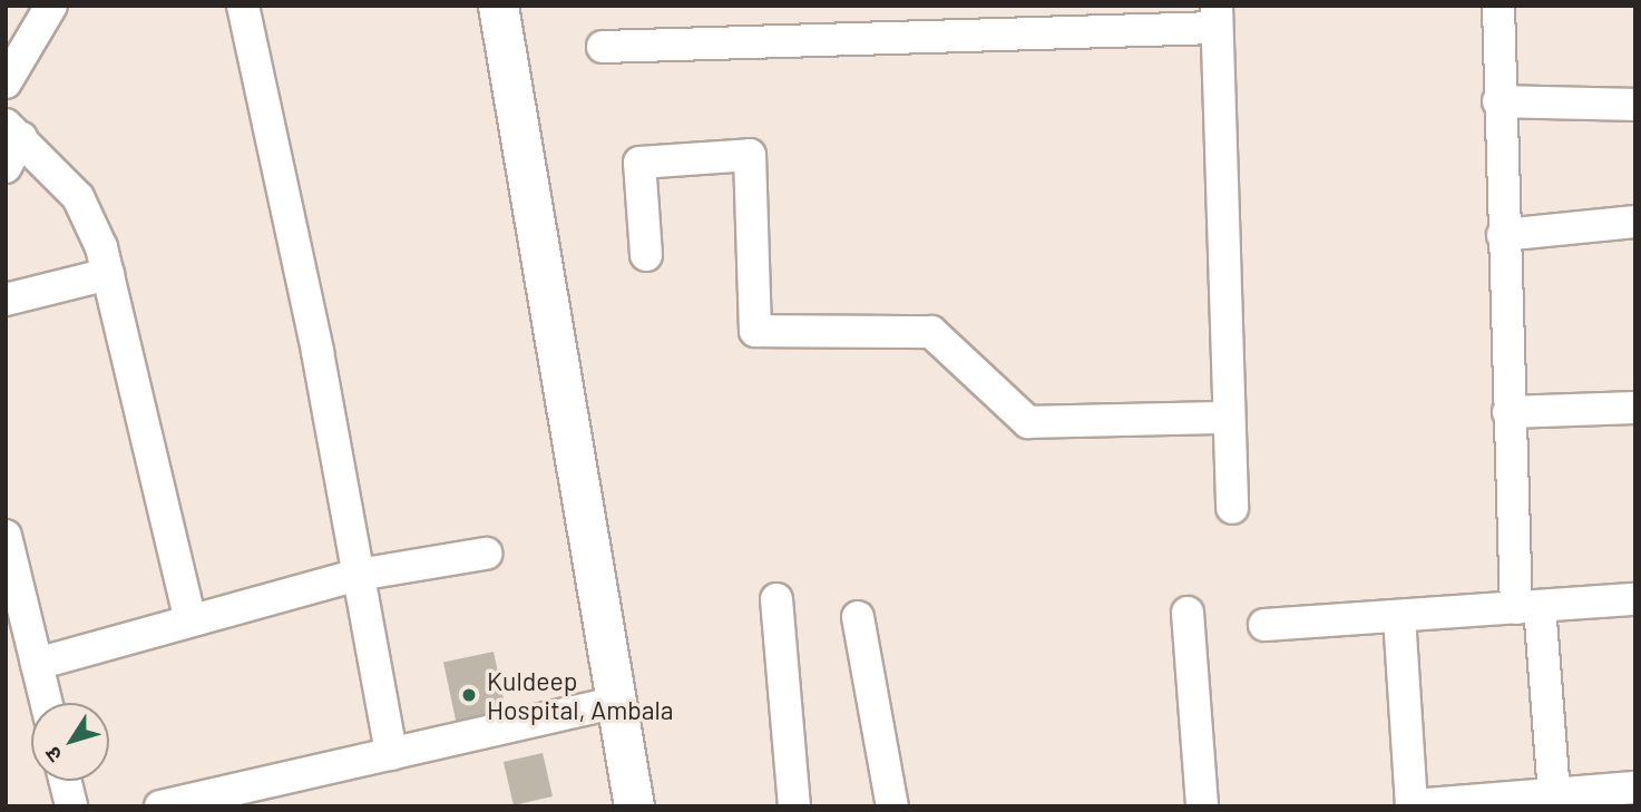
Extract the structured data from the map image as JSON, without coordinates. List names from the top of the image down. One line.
{"places":["Kuldeep Hospital, Ambala"],"north":"bottom left"}
